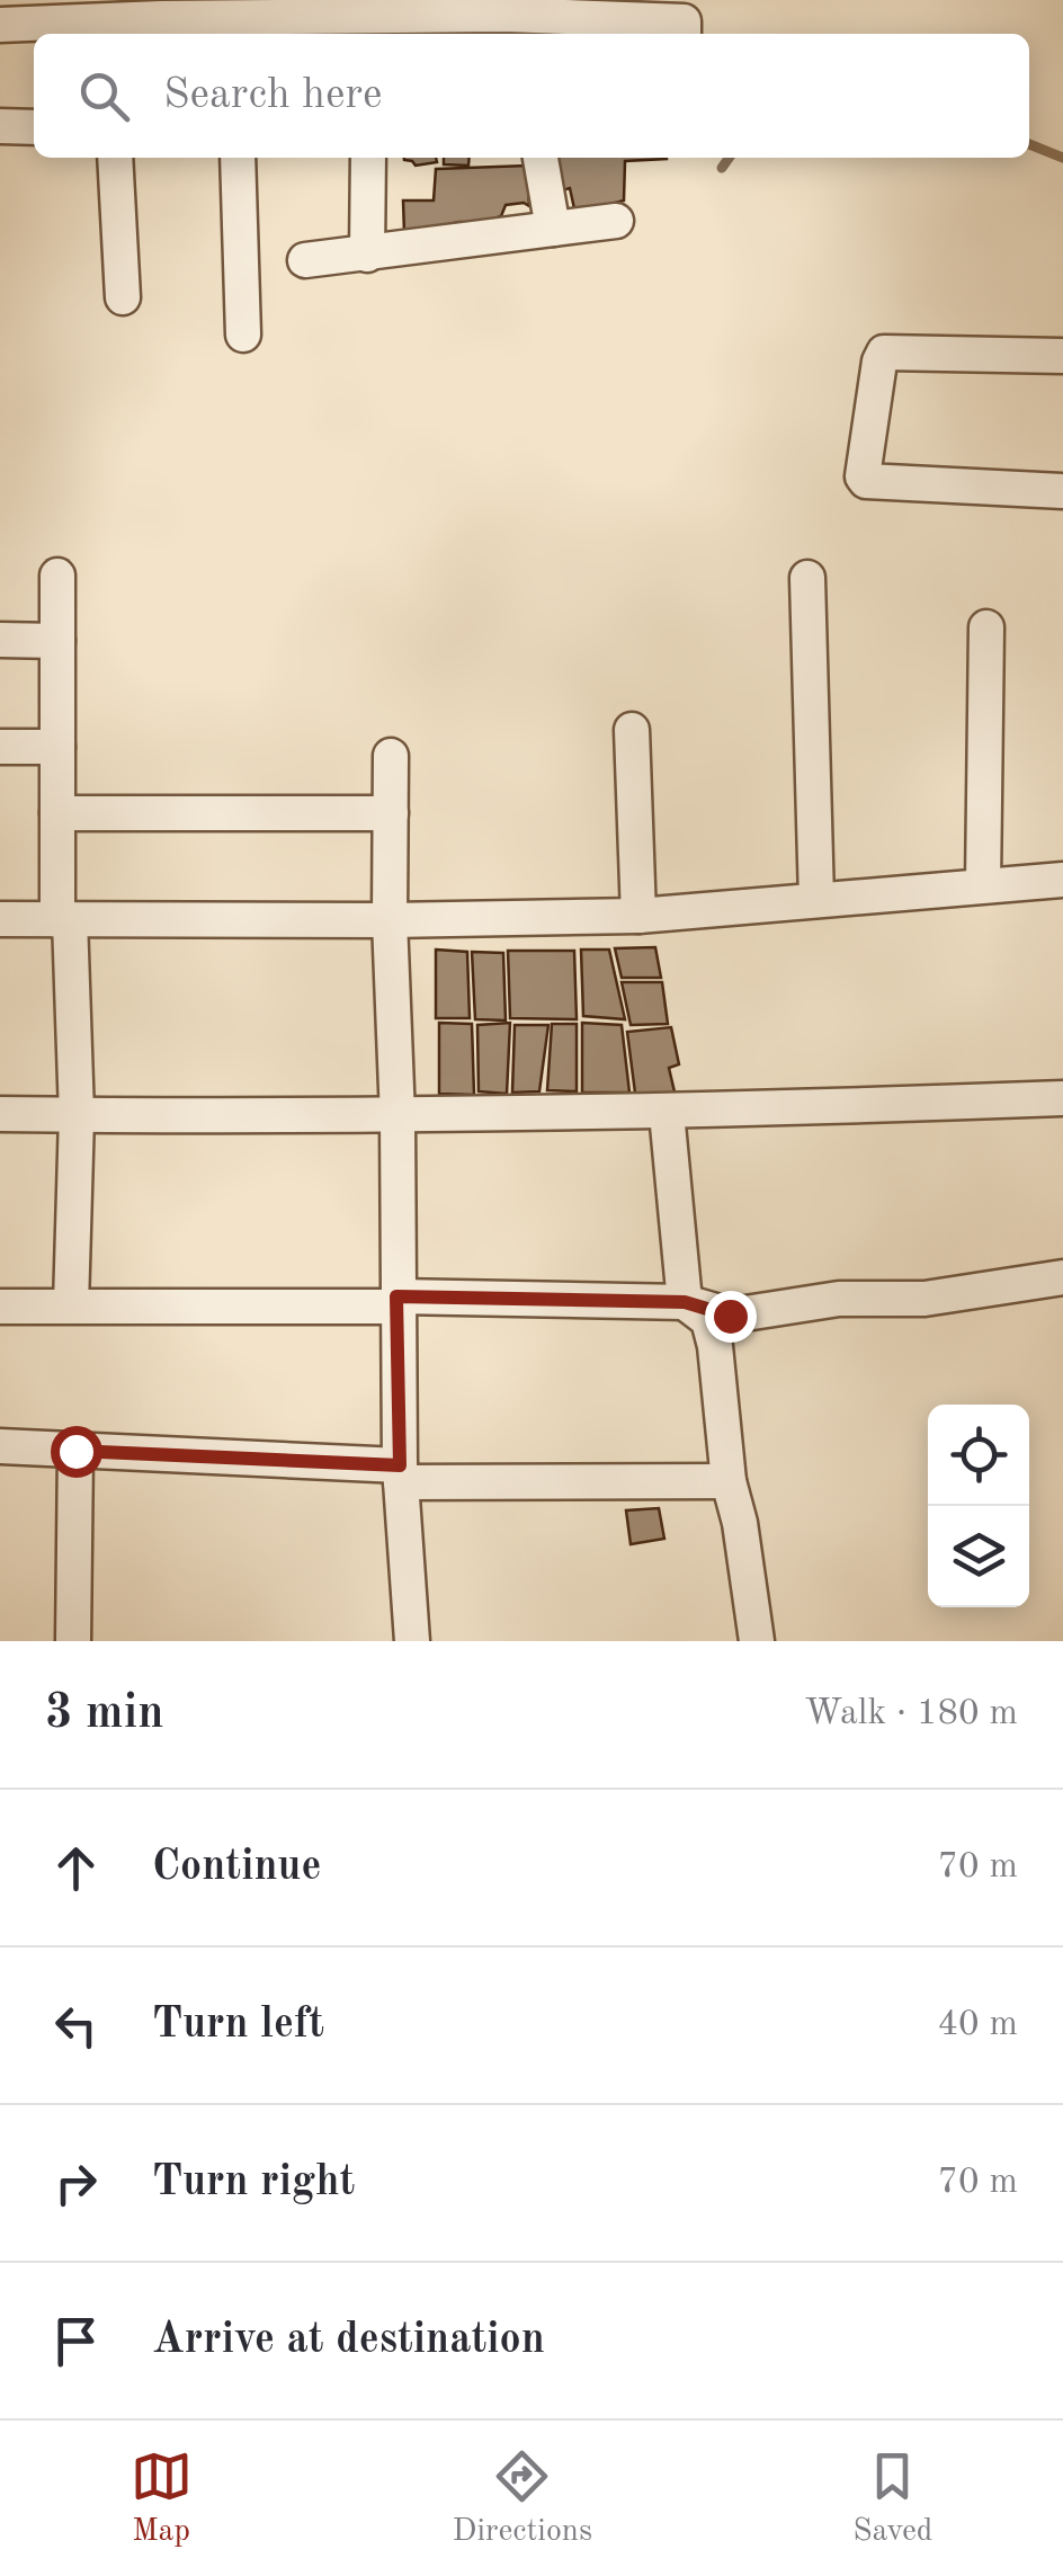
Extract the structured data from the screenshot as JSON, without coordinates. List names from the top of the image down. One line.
{"page":{"search":"Search here","heading":["3 min","Walk · 180 m"],"list":[["Continue","70 m"],["Turn left","40 m"],["Turn right","70 m"],"Arrive at destination"],"nav":["Map","Directions","Saved"]}}
